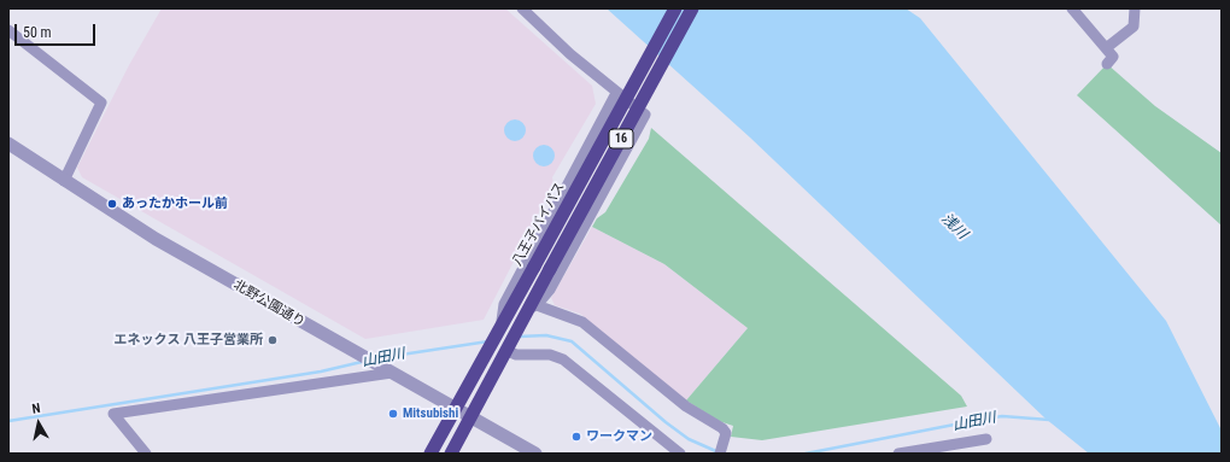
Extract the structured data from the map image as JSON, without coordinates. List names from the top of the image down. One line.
{"streets":{"highway":["16","八王子バイパス"],"street":["北野公園通り"]},"crossings":[["16","北野公園通り"],["八王子バイパス","北野公園通り"]],"water":["浅川","山田川"],"places":["あったかホール前","エネックス 八王子営業所","Mitsubishi","ワークマン"],"scale_bar":"50 m","north":"top"}
